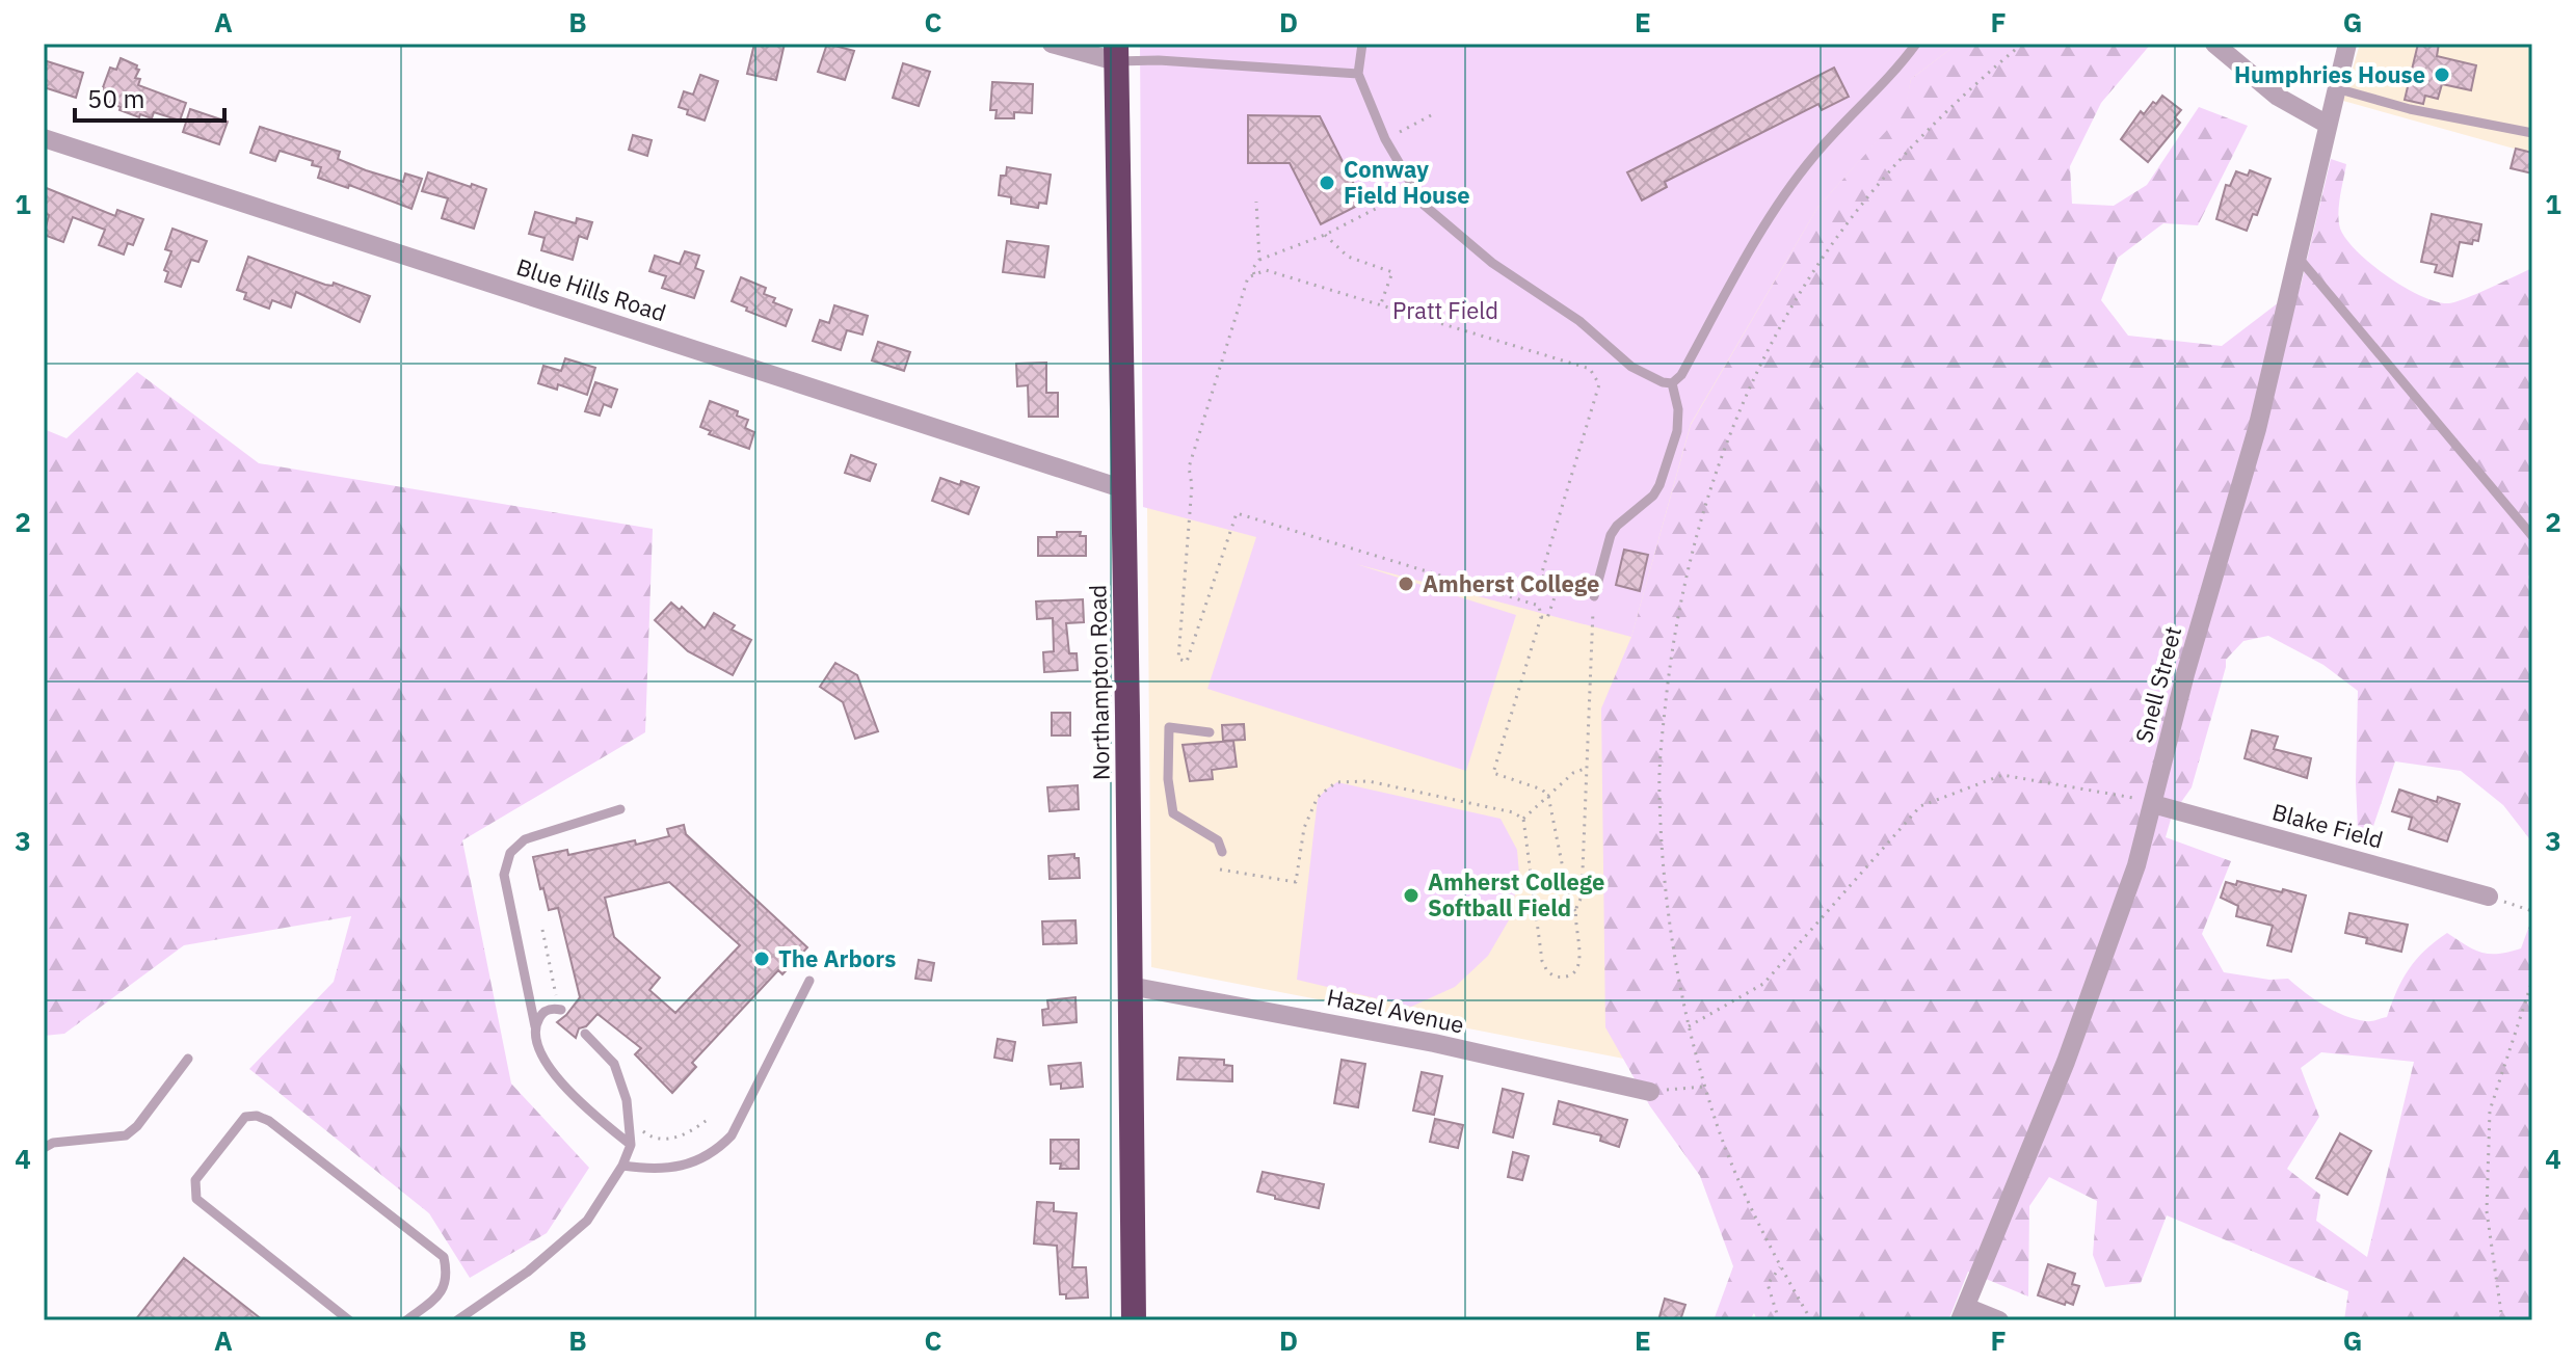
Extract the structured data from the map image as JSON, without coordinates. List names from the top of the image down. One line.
{"streets":{"highway":["Northampton Road"],"street":["Blue Hills Road","Snell Street","Blake Field","Hazel Avenue"]},"crossings":[["Blue Hills Road","Northampton Road"],["Northampton Road","Hazel Avenue"],["Snell Street","Blake Field"]],"parks":["Pratt Field"],"places":["Humphries House","Conway Field House","Amherst College","Amherst College Softball Field","The Arbors"],"scale_bar":"50 m","grid":{"columns":["A","B","C","D","E","F","G"],"rows":["1","2","3","4"]}}
